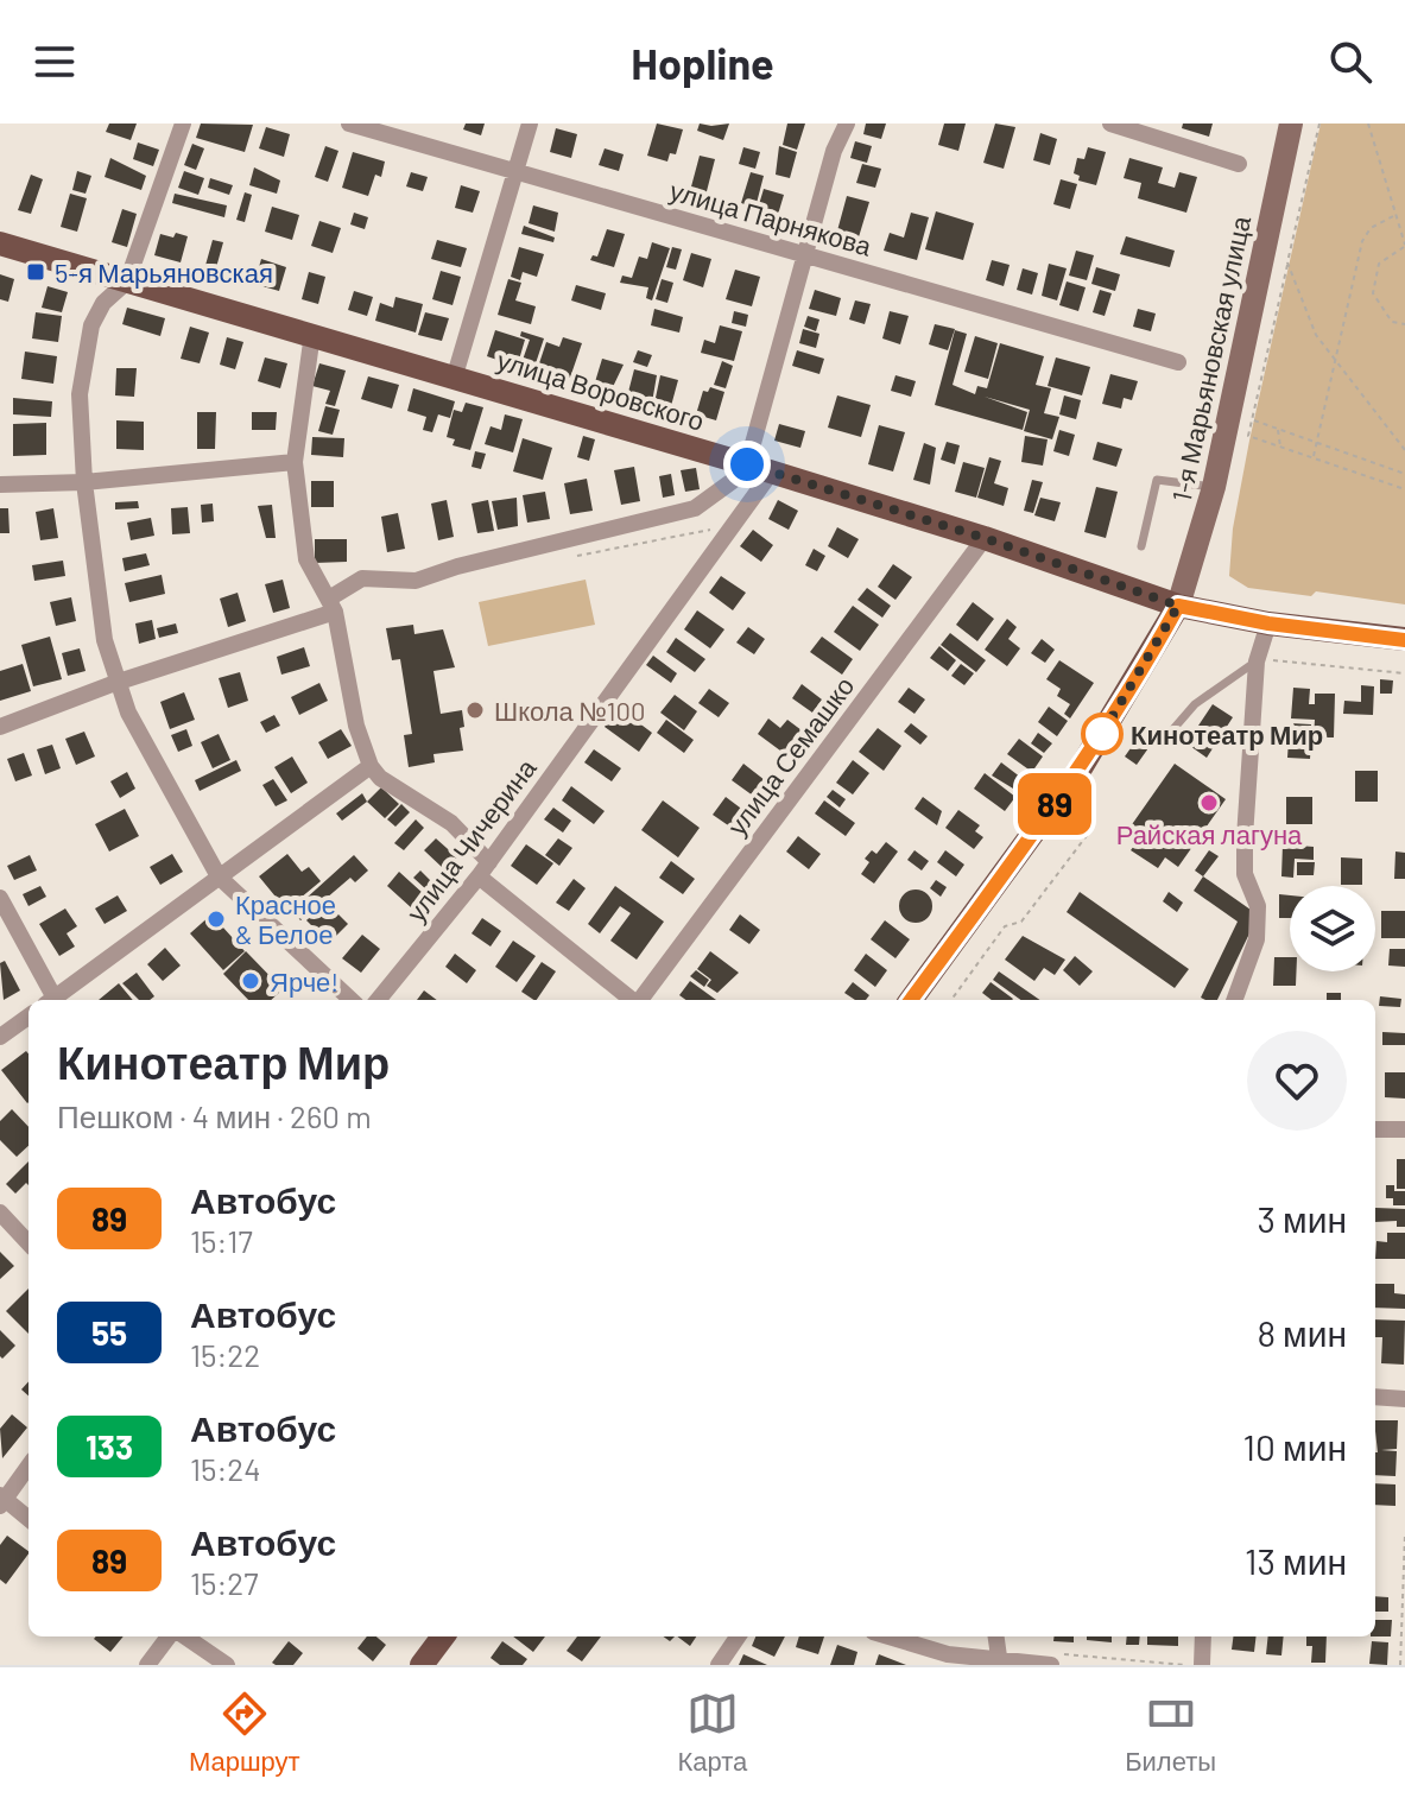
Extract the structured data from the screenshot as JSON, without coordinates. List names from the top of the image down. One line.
{"streets":{"main road":["1-я Марьяновская улица","улица Воровского"],"street":["улица Парнякова","улица Семашко","улица Чичерина"]},"crossings":[["1-я Марьяновская улица","улица Воровского"],["улица Воровского","улица Семашко"],["улица Воровского","улица Чичерина"]],"places":{"transit":["5-я Марьяновская"],"other":["Школа №100","Кинотеатр Мир","Райская лагуна","Красное & Белое","Ярче!"]},"lines":["bus line 89"],"page":{"header":"Hopline","on_map":"89","heading":["Кинотеатр Мир","Пешком · 4 мин · 260 m"],"list":[{"mark":"89","name":"Автобус","note":"15:17","value":"3 мин"},{"mark":"55","name":"Автобус","note":"15:22","value":"8 мин"},{"mark":"133","name":"Автобус","note":"15:24","value":"10 мин"},{"mark":"89","name":"Автобус","note":"15:27","value":"13 мин"}],"tabs":["Маршрут","Карта","Билеты"]}}
